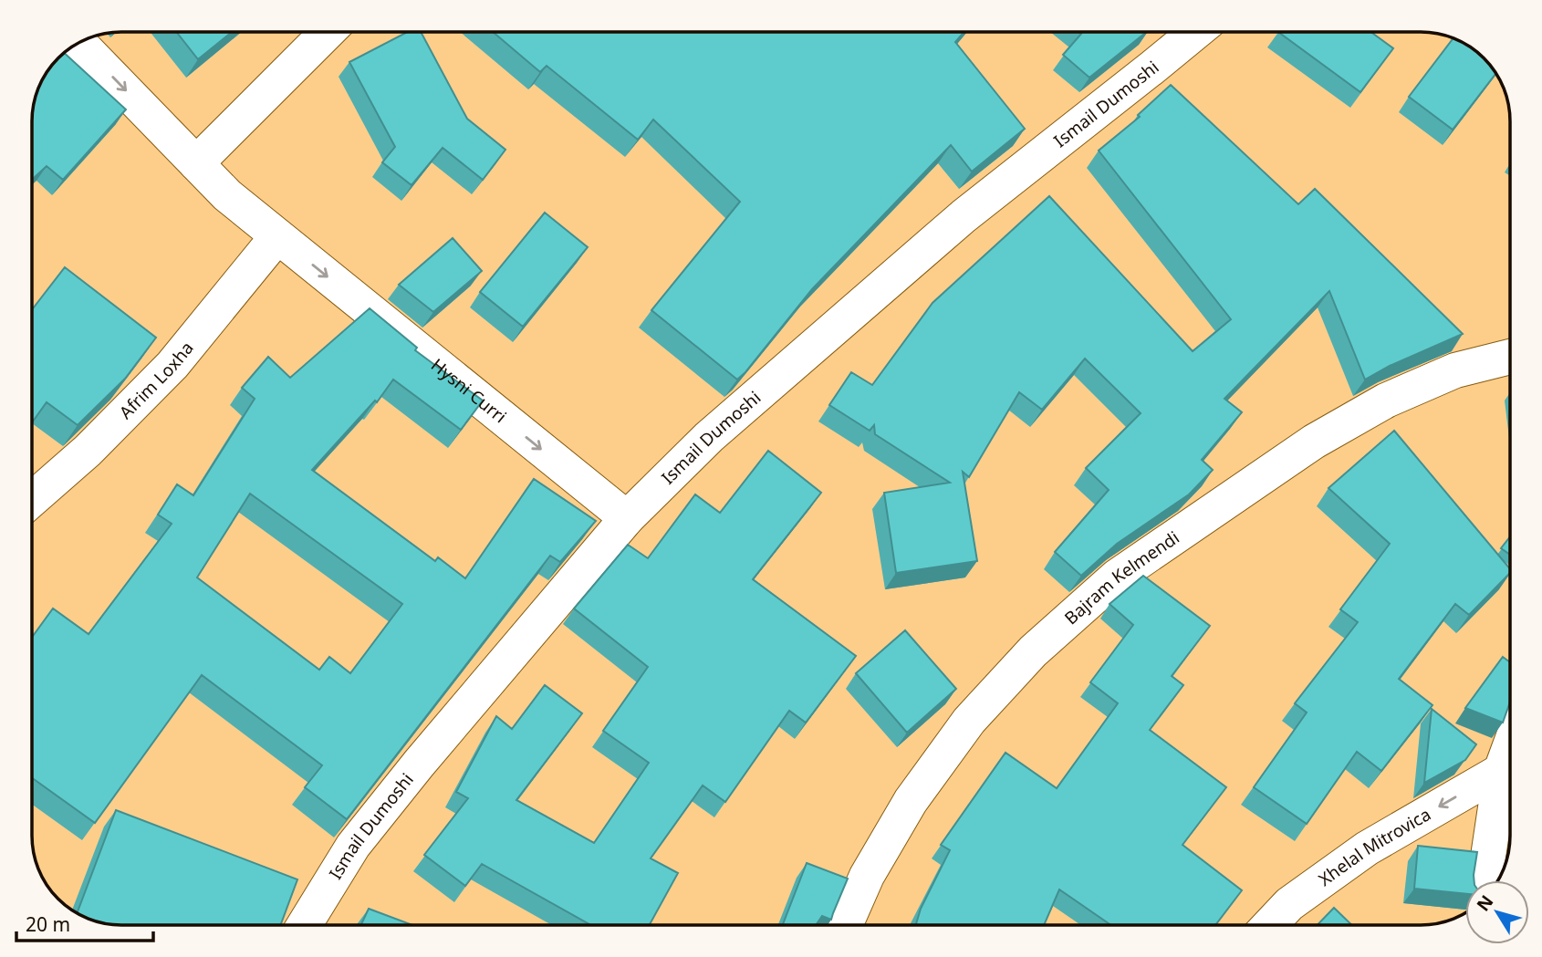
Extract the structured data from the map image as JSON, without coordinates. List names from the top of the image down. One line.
{"streets":{"street":["Ismail Dumoshi","Afrim Loxha","Hysni Curri","Bajram Kelmendi","Xhelal Mitrovica"]},"crossings":[["Ismail Dumoshi","Hysni Curri"],["Afrim Loxha","Hysni Curri"]],"one_way":["Hysni Curri","Xhelal Mitrovica"],"scale_bar":"20 m","north":"top left"}
